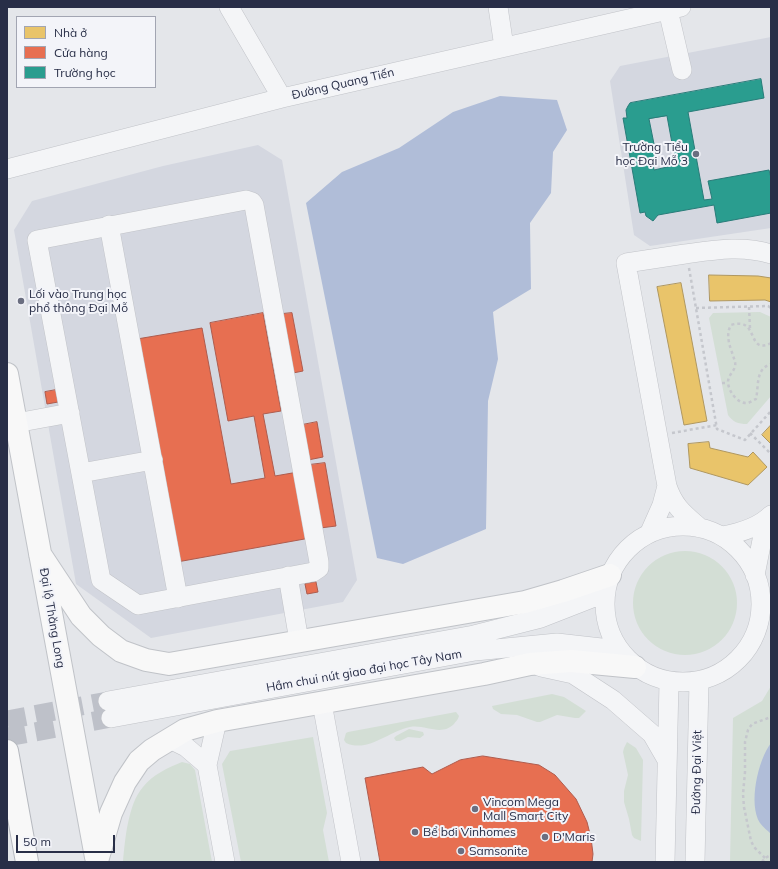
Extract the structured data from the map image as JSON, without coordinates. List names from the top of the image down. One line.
{"streets":{"main road":["Đại lộ Thăng Long"],"street":["Đường Quang Tiến","Hầm chui nút giao đại học Tây Nam","Đường Đại Việt"]},"places":["Trường Tiểu học Đại Mỗ 3","Lối vào Trung học phổ thông Đại Mỗ","Vincom Mega Mall Smart City","Bể bơi Vinhomes","D'Maris","Samsonite"],"legend":["Nhà ở","Cửa hàng","Trường học"],"scale_bar":"50 m"}
